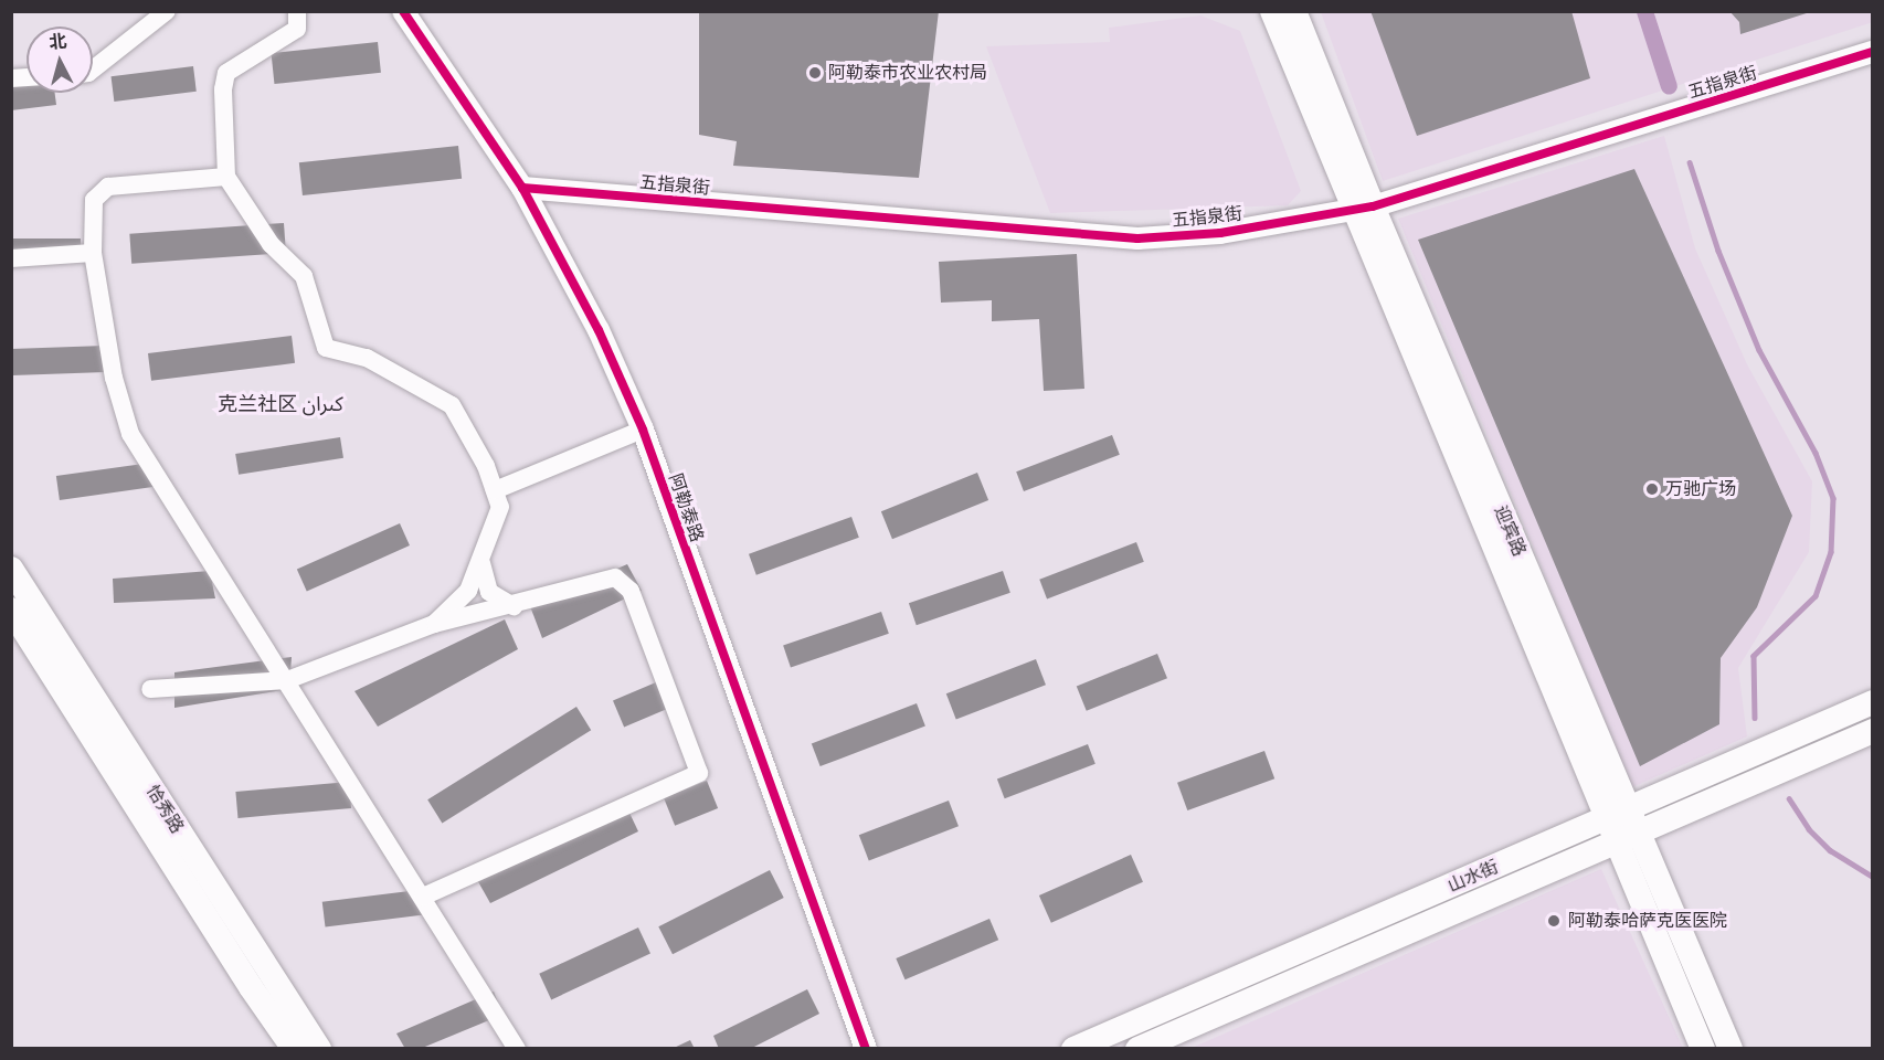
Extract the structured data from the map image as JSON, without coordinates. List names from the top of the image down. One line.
{"streets":{"main road":["迎宾路","恰秀路","山水街"],"street":["五指泉街","阿勒泰路"]},"crossings":[["五指泉街","阿勒泰路"],["五指泉街","迎宾路"],["迎宾路","山水街"]],"districts":["克兰社区 كىران"],"places":["阿勒泰市农业农村局","万驰广场","阿勒泰哈萨克医医院"],"north":"top"}
